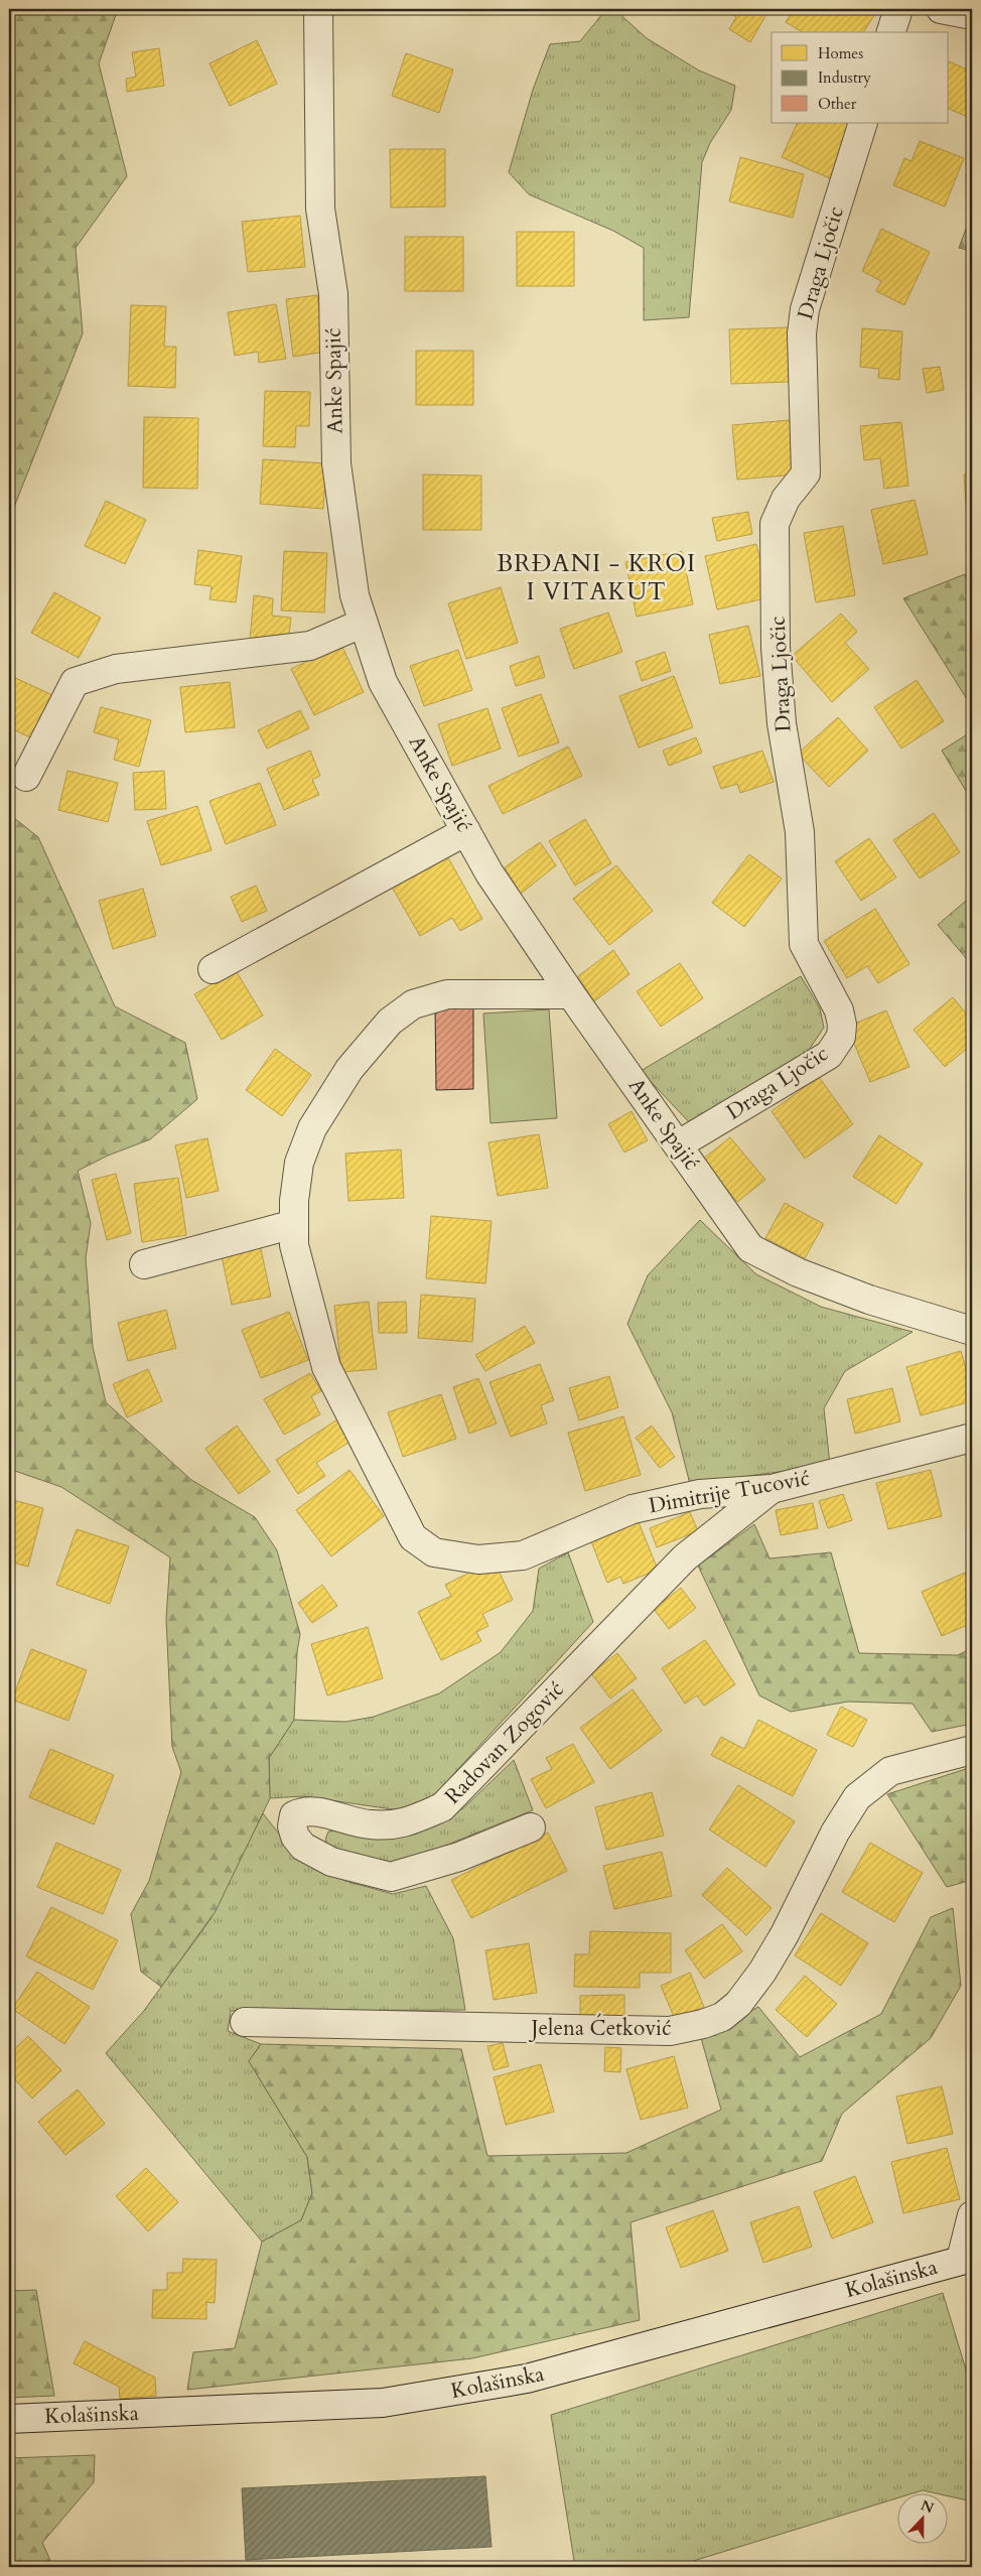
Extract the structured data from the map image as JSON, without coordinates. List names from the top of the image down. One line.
{"streets":{"street":["Draga Ljočic","Anke Spajić","Dimitrije Tucović","Radovan Zogović","Jelena Ćetković","Kolašinska"]},"crossings":[["Draga Ljočic","Anke Spajić"],["Anke Spajić","Dimitrije Tucović"],["Dimitrije Tucović","Radovan Zogović"]],"districts":["BRĐANI - KROI I VITAKUT"],"legend":["Homes","Industry","Other"],"north":"top"}
